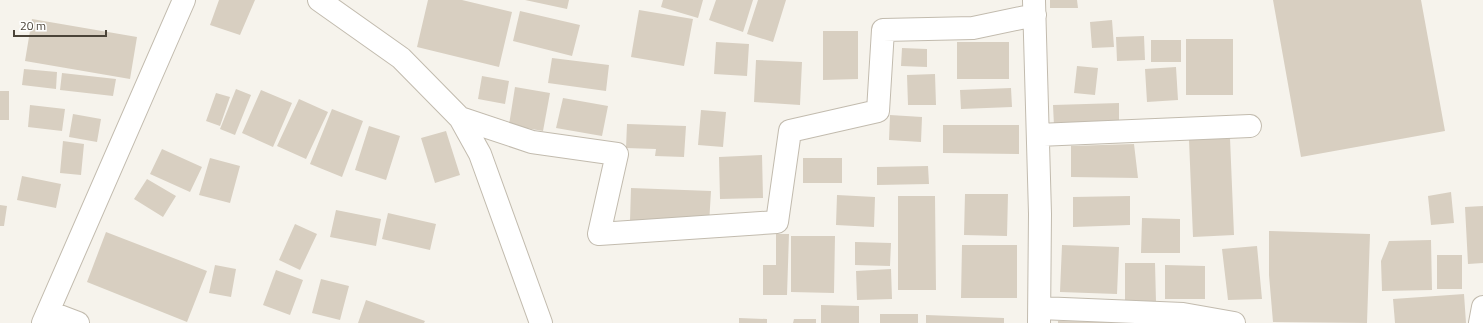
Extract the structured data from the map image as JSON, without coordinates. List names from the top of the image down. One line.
{"scale_bar":"20 m"}
